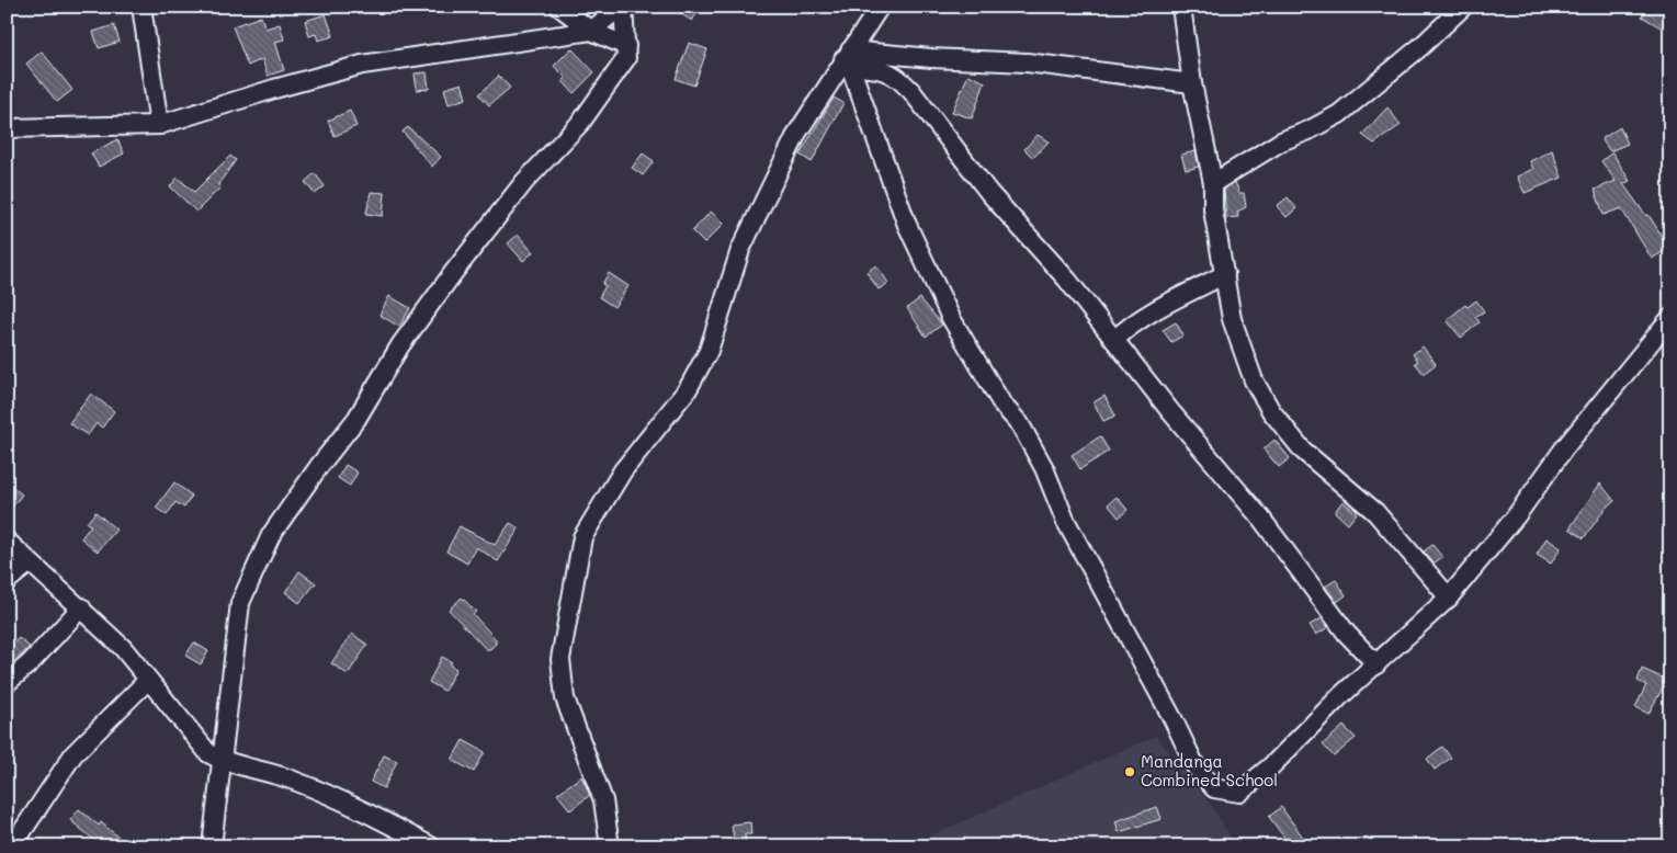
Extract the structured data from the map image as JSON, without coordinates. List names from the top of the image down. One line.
{"places":["Mandanga Combined School"]}
